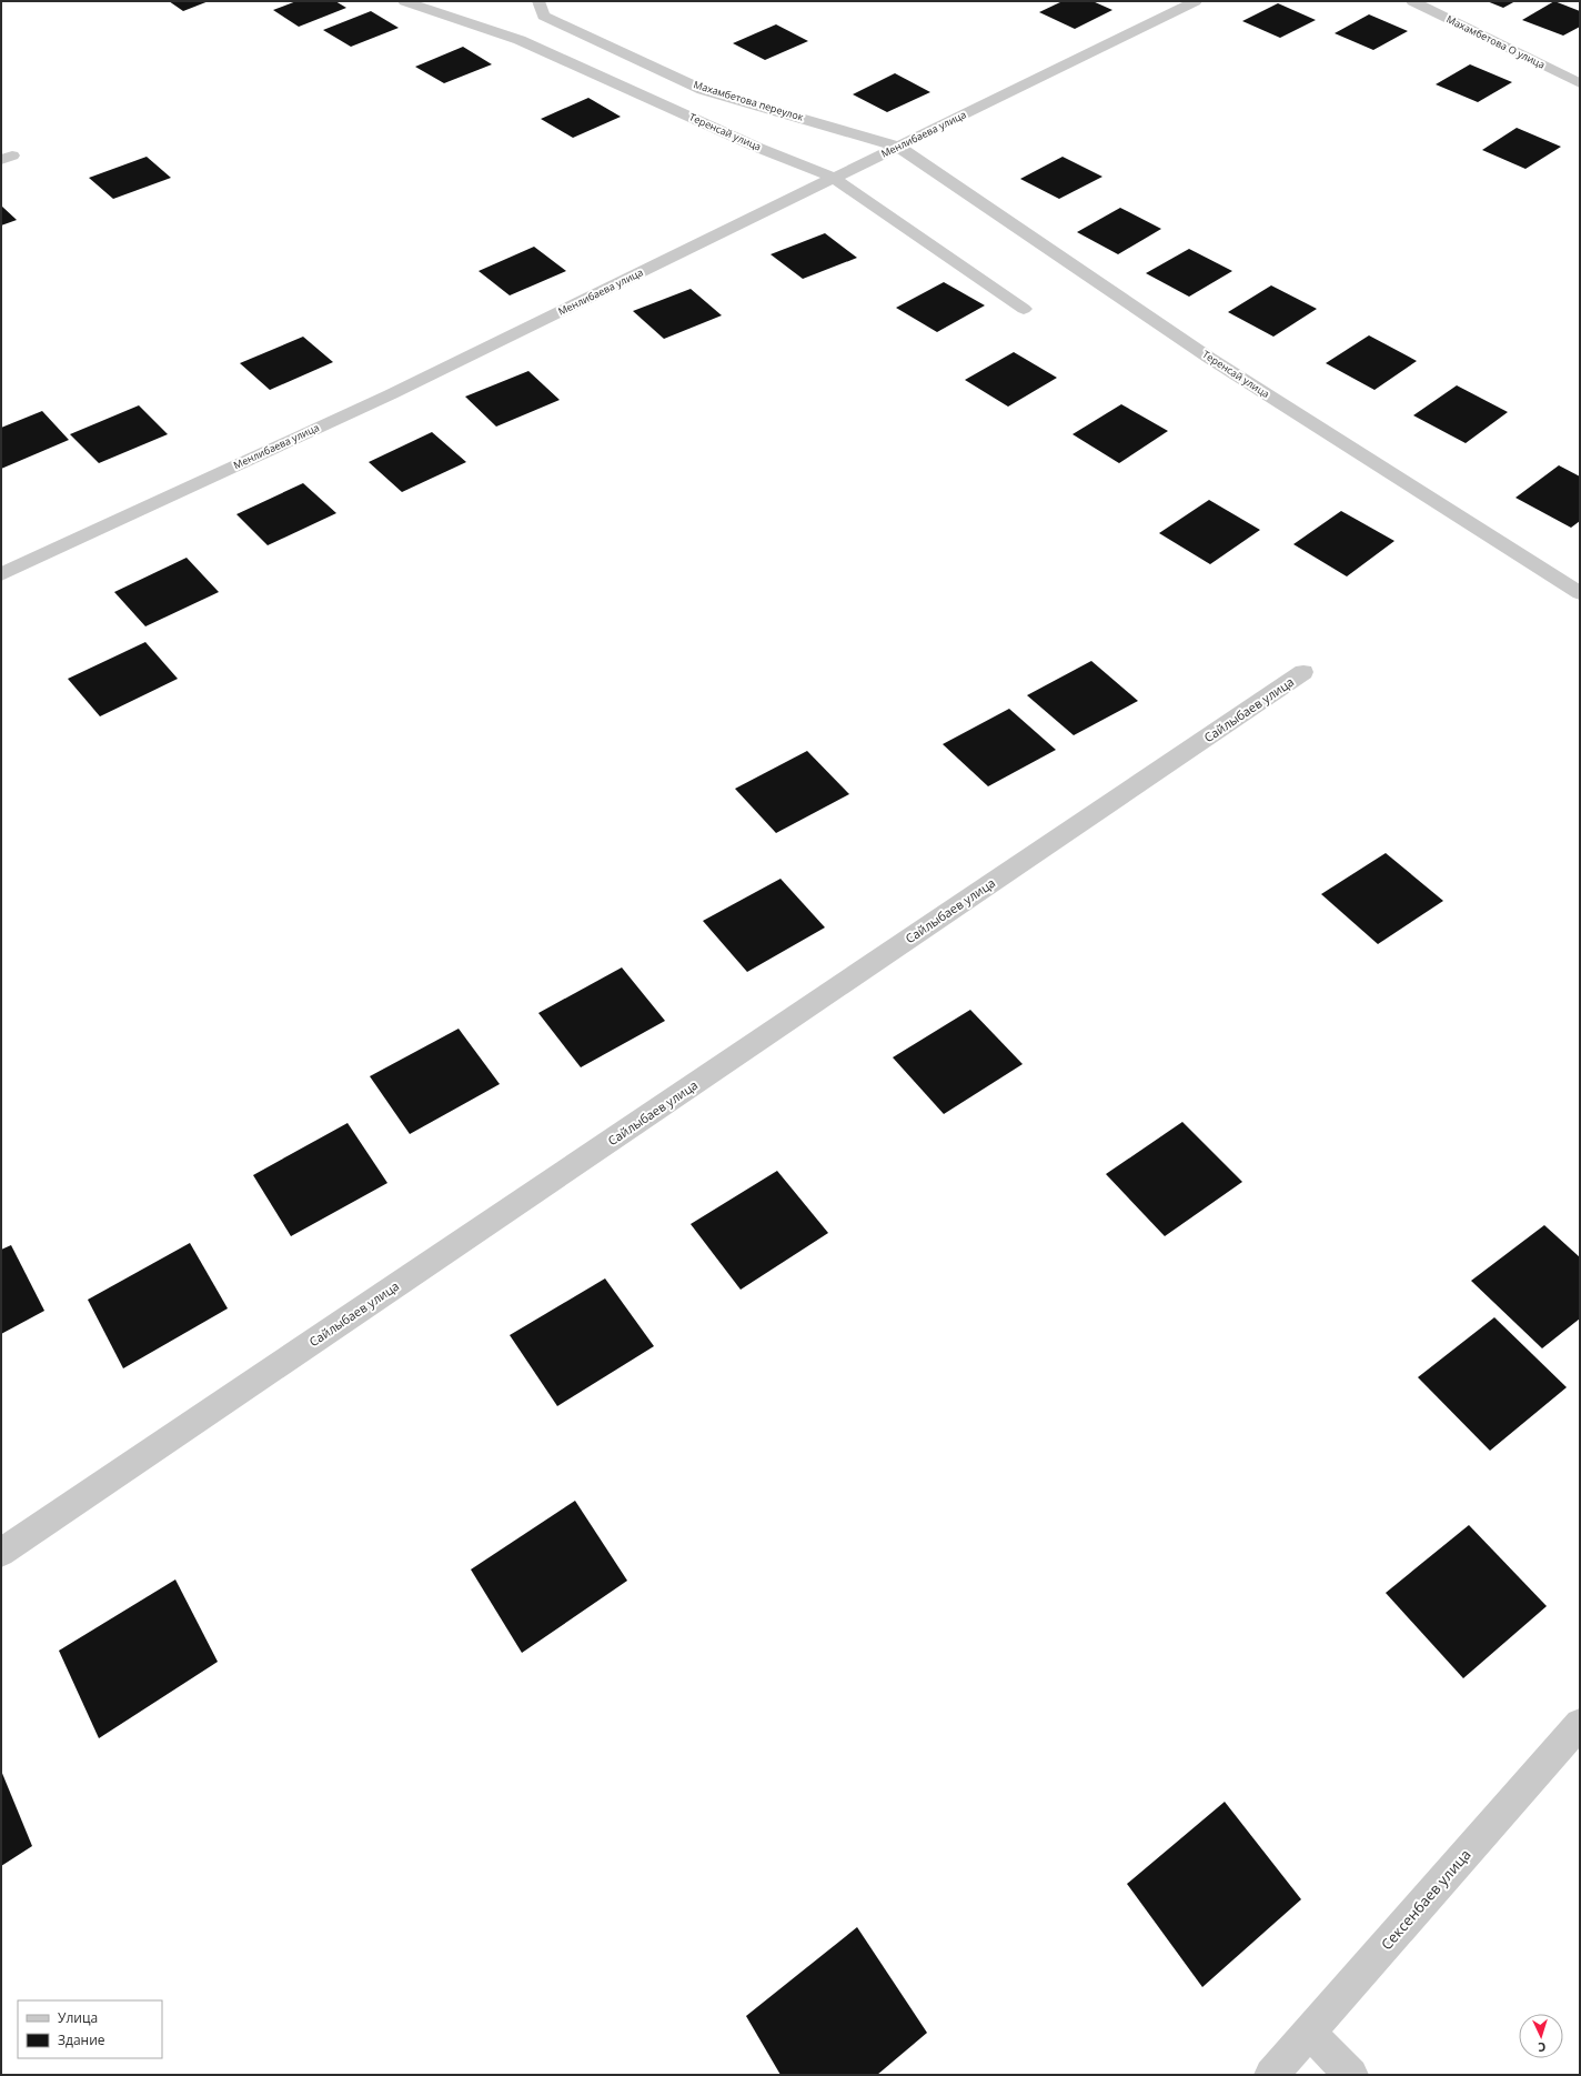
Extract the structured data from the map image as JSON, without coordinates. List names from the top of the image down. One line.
{"streets":{"street":["Махамбетова О улица","Махамбетова переулок","Теренсай улица","Менлибаева улица","Сайлыбаев улица","Сексенбаев улица"]},"crossings":[["Махамбетова переулок","Теренсай улица"],["Махамбетова переулок","Менлибаева улица"],["Теренсай улица","Менлибаева улица"]],"legend":["Улица","Здание"],"north":"bottom"}
